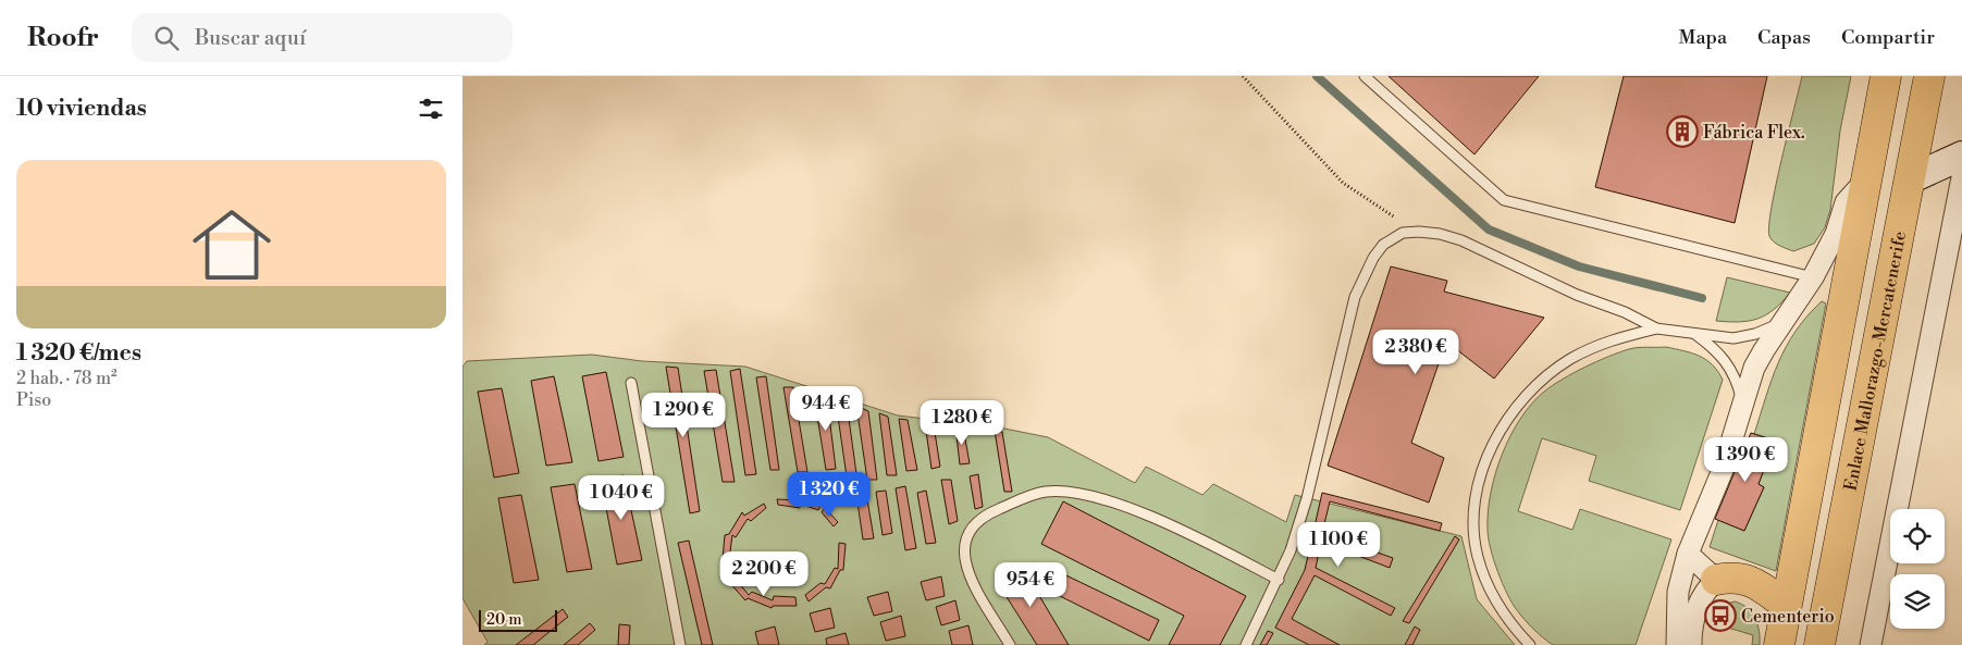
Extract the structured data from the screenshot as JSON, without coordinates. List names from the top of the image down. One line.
{"streets":{"main road":["Enlace Mallorazgo-Mercatenerife"]},"places":{"building":["Fábrica Flex."],"bus stop":["Cementerio"]},"scale_bar":"20 m","page":{"header":"Roofr","search":"Buscar aquí","nav":["Mapa","Capas","Compartir"],"heading":"10 viviendas","list":[{"name":"1 320 €/mes","note":"2 hab. · 78 m² · Piso"}],"price":["2 380 €","944 €","1 290 €","1 280 €","1 390 €","1 320 €","1 040 €","1 100 €","2 200 €","954 €"],"scale":"20 m"}}
